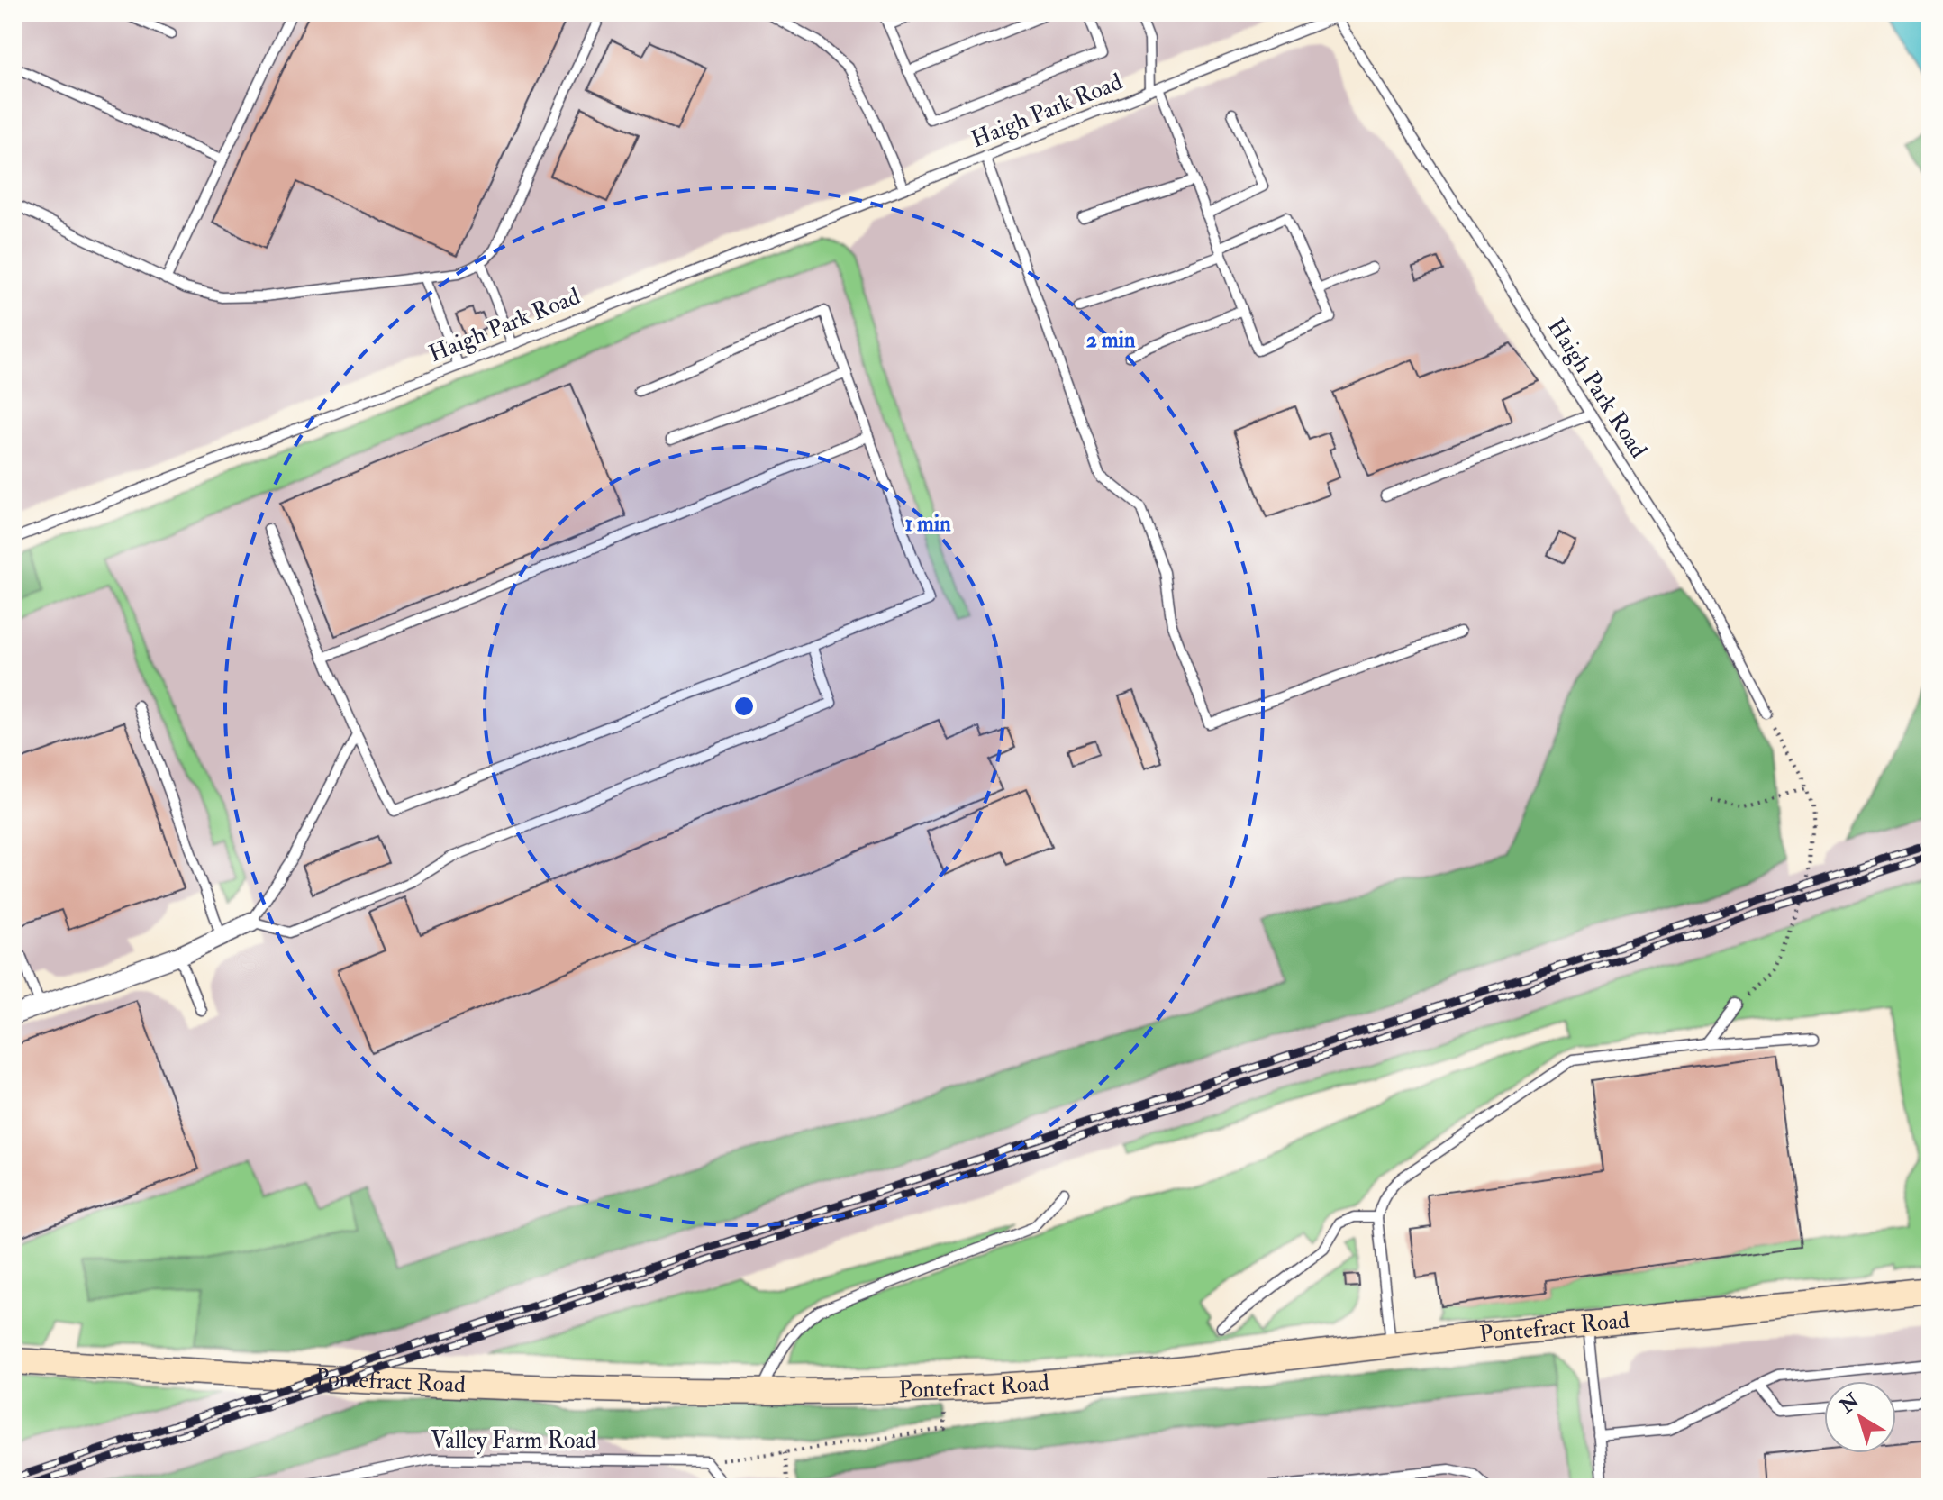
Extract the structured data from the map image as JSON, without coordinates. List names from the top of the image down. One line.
{"streets":{"main road":["Pontefract Road"],"lane":["Haigh Park Road","Valley Farm Road"]},"north":"top left","rings":["2 min","1 min"]}
